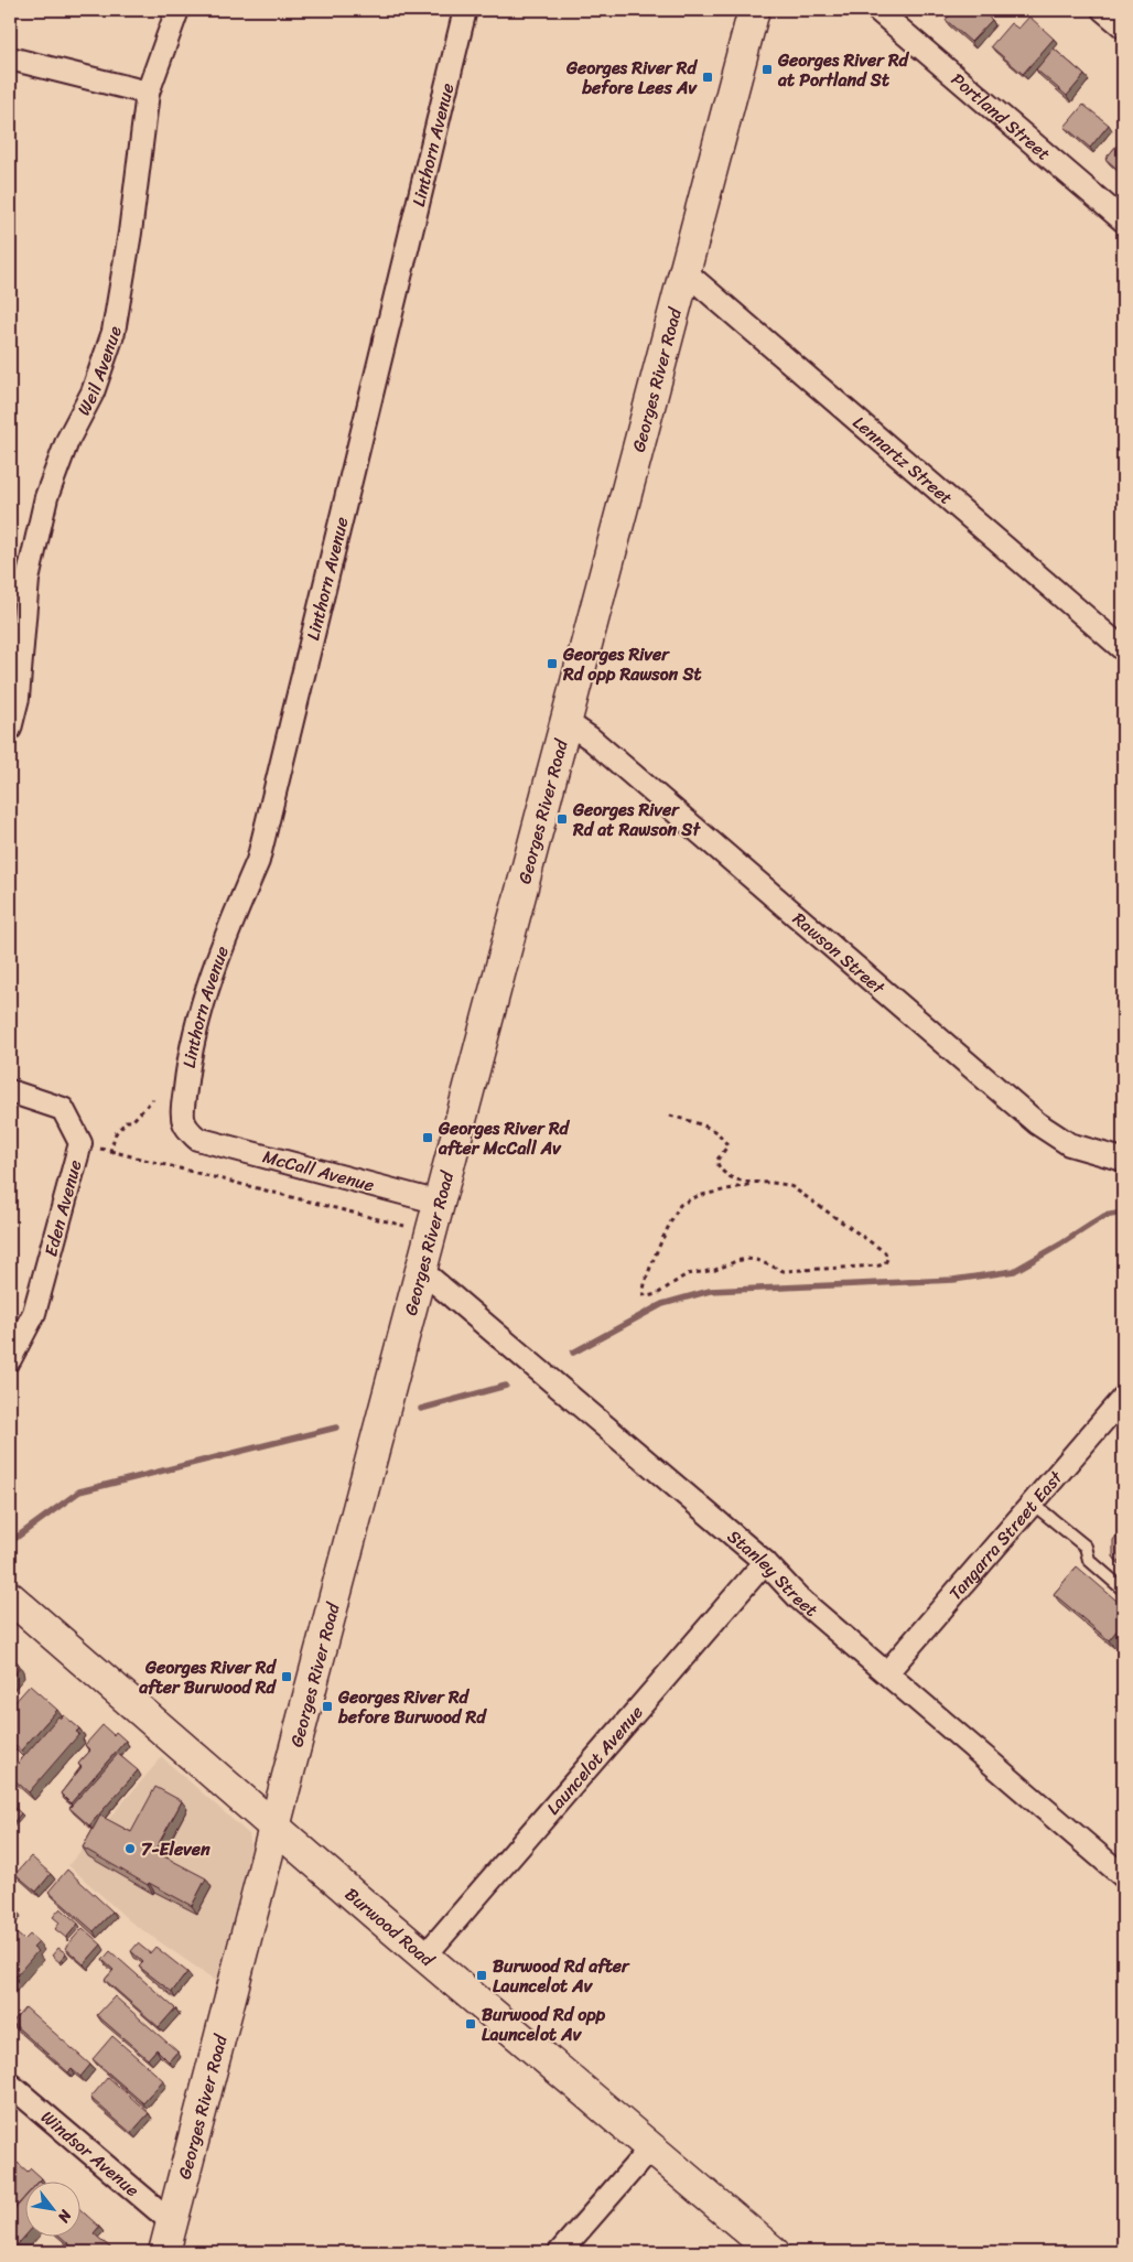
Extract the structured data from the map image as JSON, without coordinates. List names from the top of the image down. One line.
{"streets":{"main road":["Georges River Road","Burwood Road"],"street":["Portland Street","Linthorn Avenue","Weil Avenue","Lennartz Street","Rawson Street","McCall Avenue","Eden Avenue","Tangarra Street East","Stanley Street","Launcelot Avenue","Windsor Avenue"]},"crossings":[["Linthorn Avenue","McCall Avenue"],["Georges River Road","Lennartz Street"],["Georges River Road","Rawson Street"],["Georges River Road","McCall Avenue"],["Georges River Road","Stanley Street"],["Georges River Road","Burwood Road"],["Georges River Road","Windsor Avenue"],["Tangarra Street East","Stanley Street"],["Stanley Street","Launcelot Avenue"],["Launcelot Avenue","Burwood Road"]],"places":{"transit":["Georges River Rd at Portland St","Georges River Rd before Lees Av","Georges River Rd opp Rawson St","Georges River Rd at Rawson St","Georges River Rd after McCall Av","Georges River Rd after Burwood Rd","Georges River Rd before Burwood Rd","Burwood Rd after Launcelot Av","Burwood Rd opp Launcelot Av"],"other":["7-Eleven"]},"north":"bottom right"}
